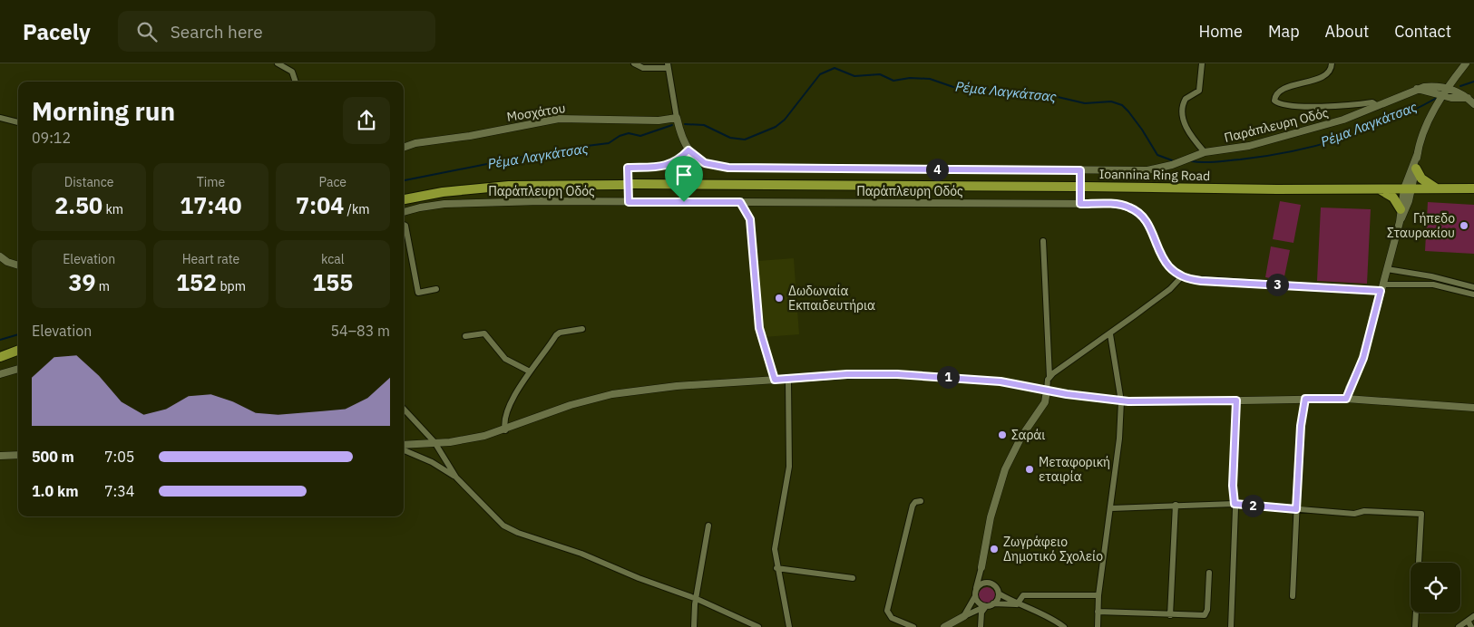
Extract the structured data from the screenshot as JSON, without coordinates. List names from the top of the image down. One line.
{"streets":{"highway":["Ioannina Ring Road"],"street":["Μοσχάτου","Παράπλευρη Οδός"]},"water":["Ρέμα Λαγκάτσας"],"places":["Γήπεδο Σταυρακίου","Δωδωναία Εκπαιδευτήρια","Σαράι","Μεταφορική εταιρία","Ζωγράφειο Δημοτικό Σχολείο"],"page":{"header":"Pacely","search":"Search here","nav":["Home","Map","About","Contact"],"heading":["Morning run","09:12"],"pins":["4","3","1","2"],"stats":[["Distance","2.50 km"],["Time","17:40"],["Pace","7:04 /km"],["Elevation","39 m"],["Heart rate","152 bpm"],["kcal","155"]],"chart":["Elevation","54–83 m"],"list":[{"name":"500 m","note":"7:05"},{"name":"1.0 km","note":"7:34"}]}}
